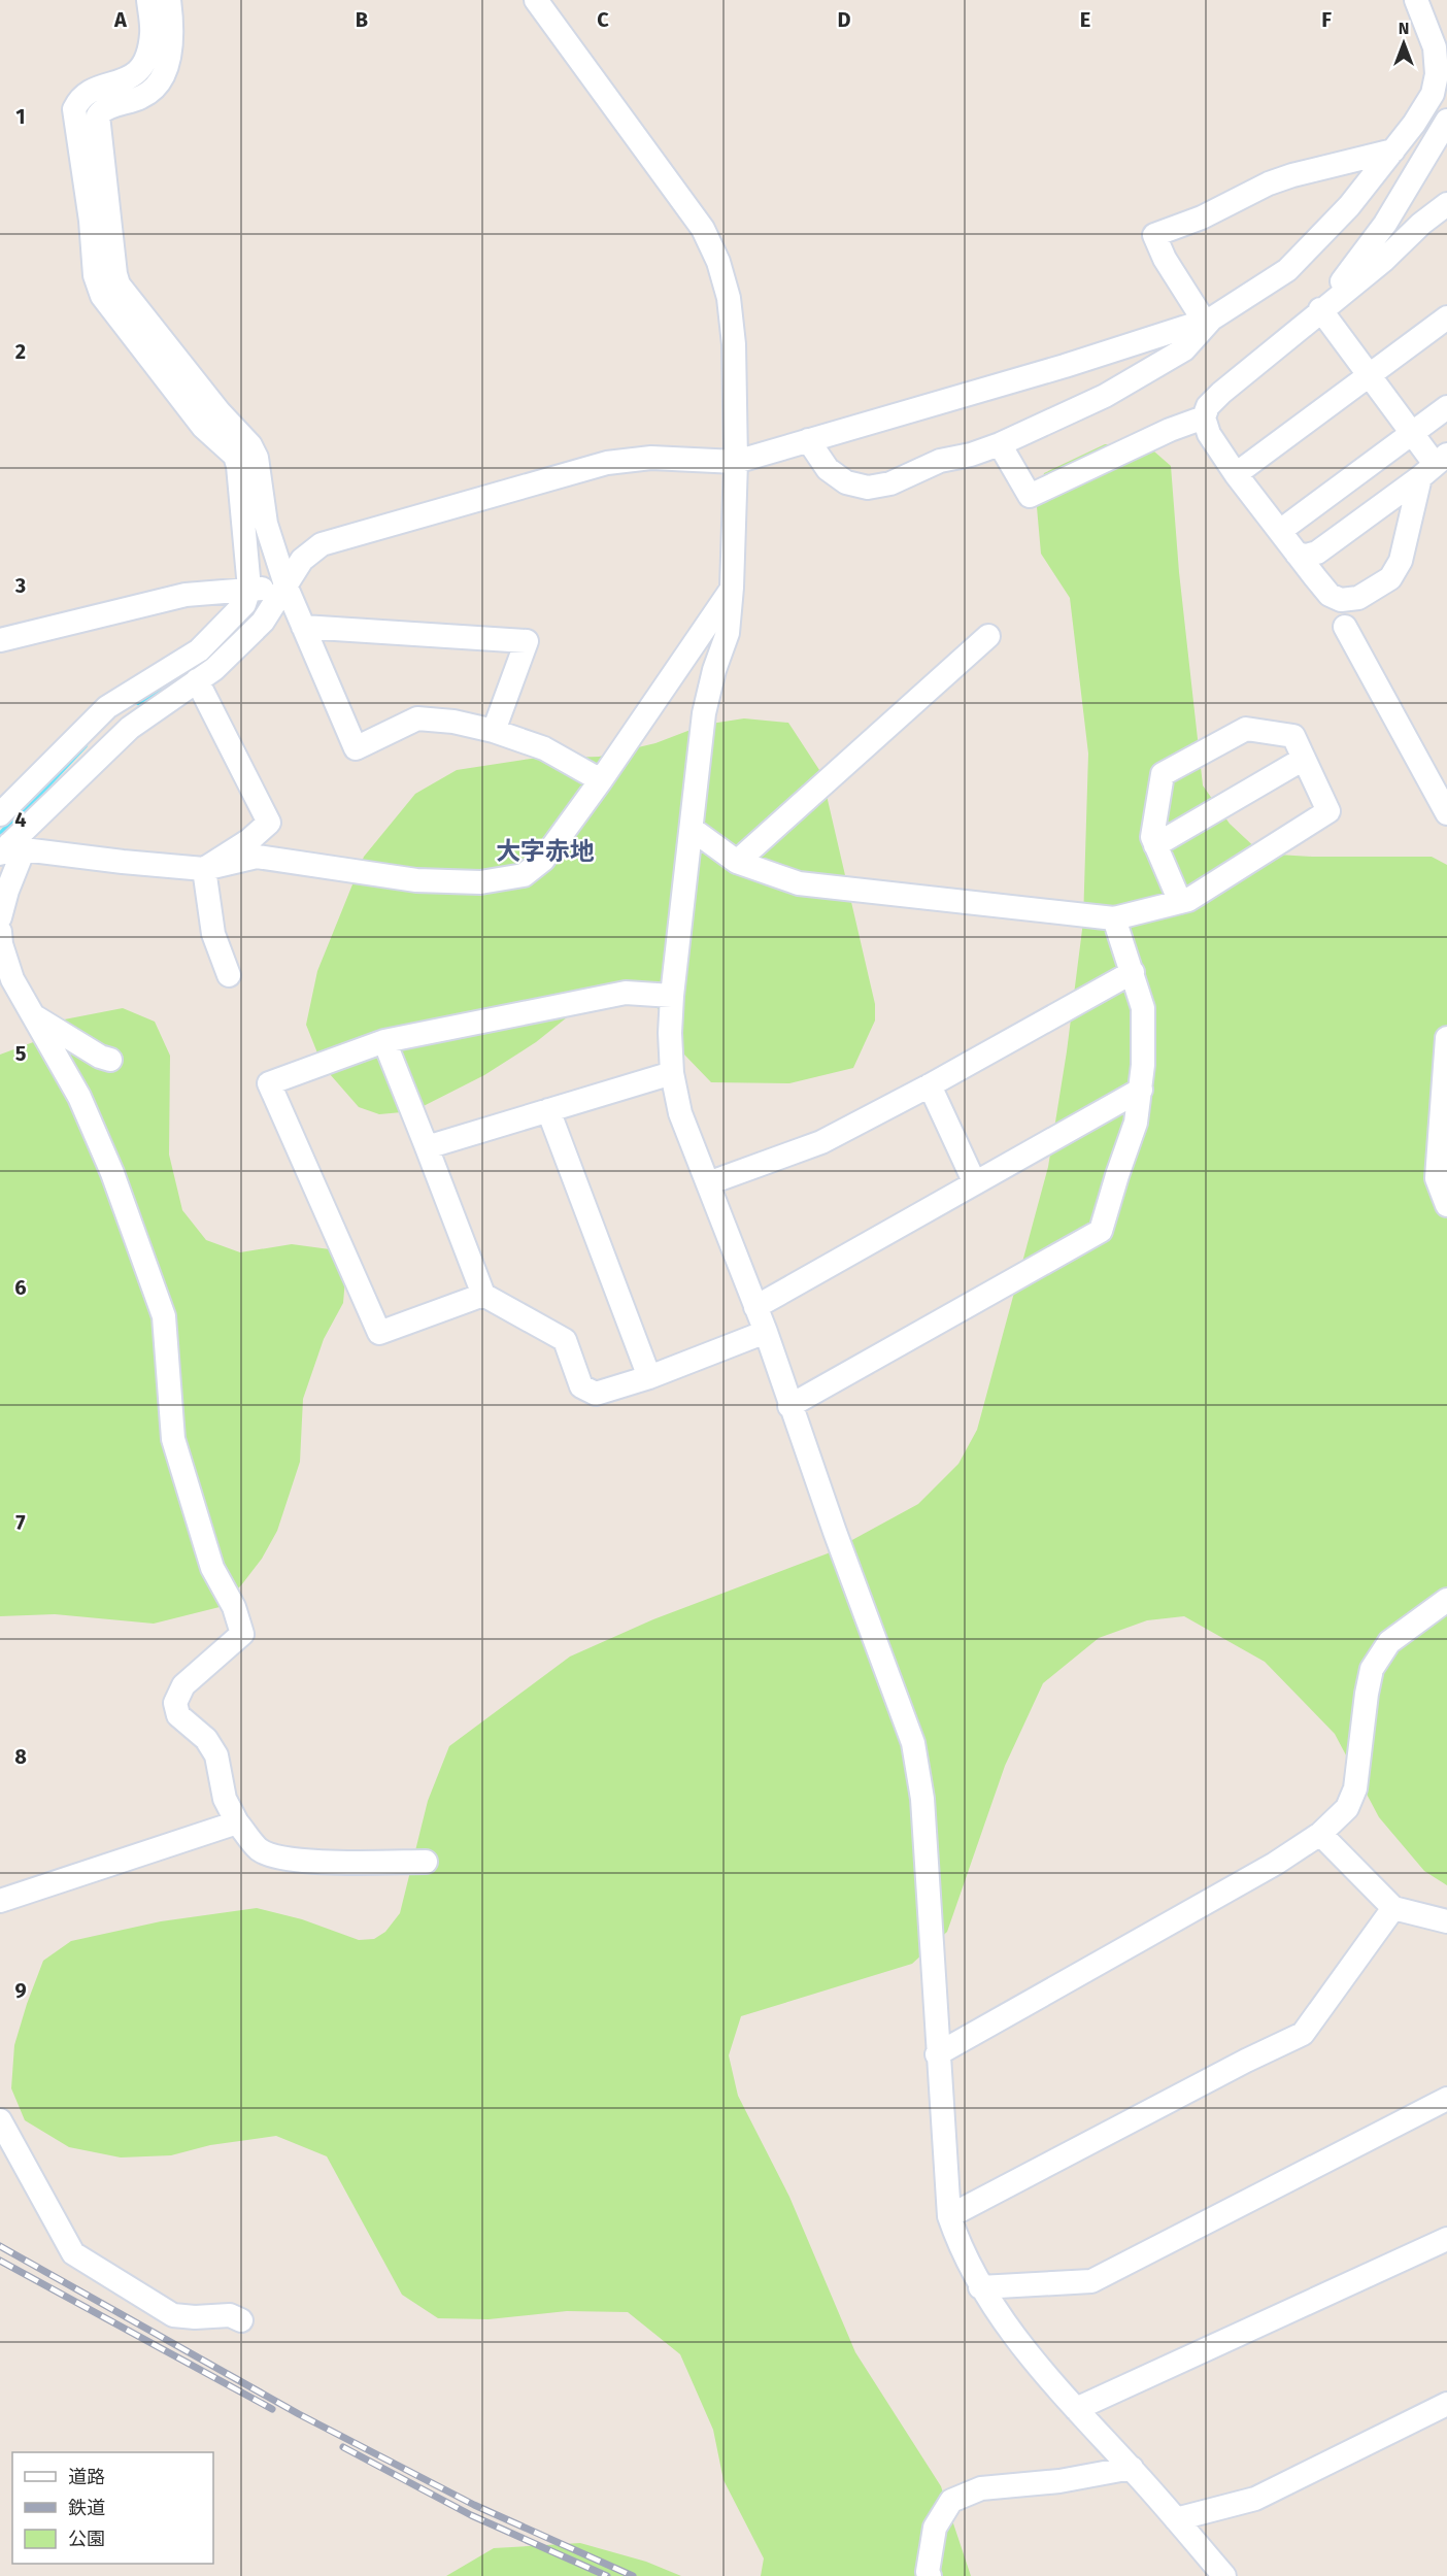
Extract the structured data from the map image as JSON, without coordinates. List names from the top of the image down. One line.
{"districts":["大字赤地"],"legend":["道路","鉄道","公園"],"north":"top","grid":{"columns":["A","B","C","D","E","F"],"rows":["1","2","3","4","5","6","7","8","9"]}}
